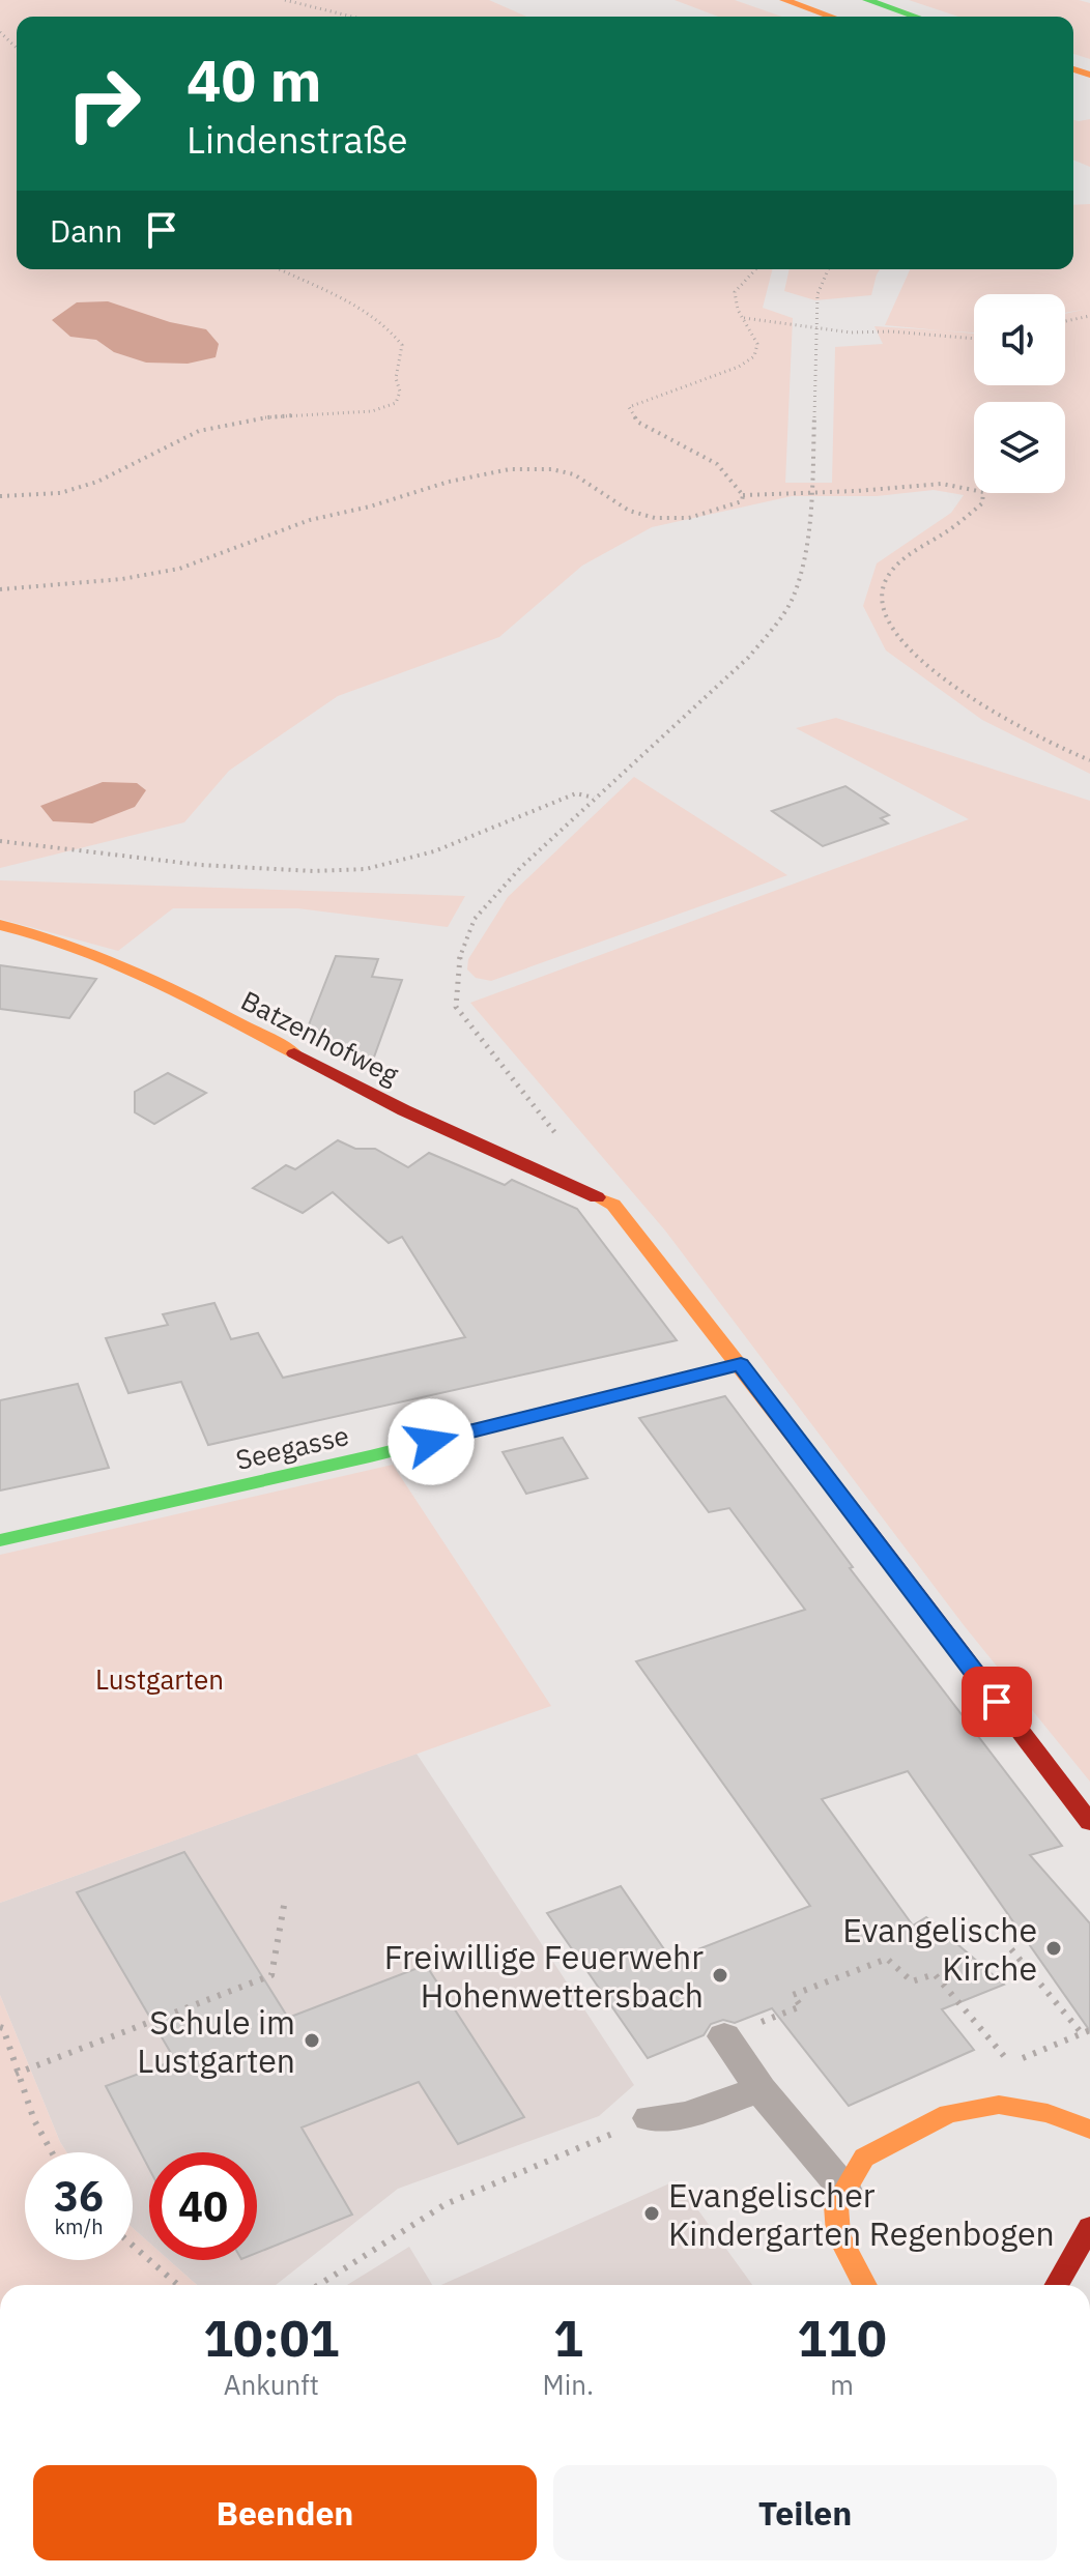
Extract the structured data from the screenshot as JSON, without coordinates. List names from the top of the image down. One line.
{"streets":{"main road":["Batzenhofweg","Seegasse"]},"parks":["Lustgarten"],"places":["Evangelische Kirche","Freiwillige Feuerwehr Hohenwettersbach","Schule im Lustgarten","Evangelischer Kindergarten Regenbogen"],"page":{"turn":["40 m","Lindenstraße"],"then":"Dann","speed":"36 km/h","limit":"40","eta":["10:01","Ankunft","1","Min.","110","m"],"buttons":["Beenden","Teilen"]}}
